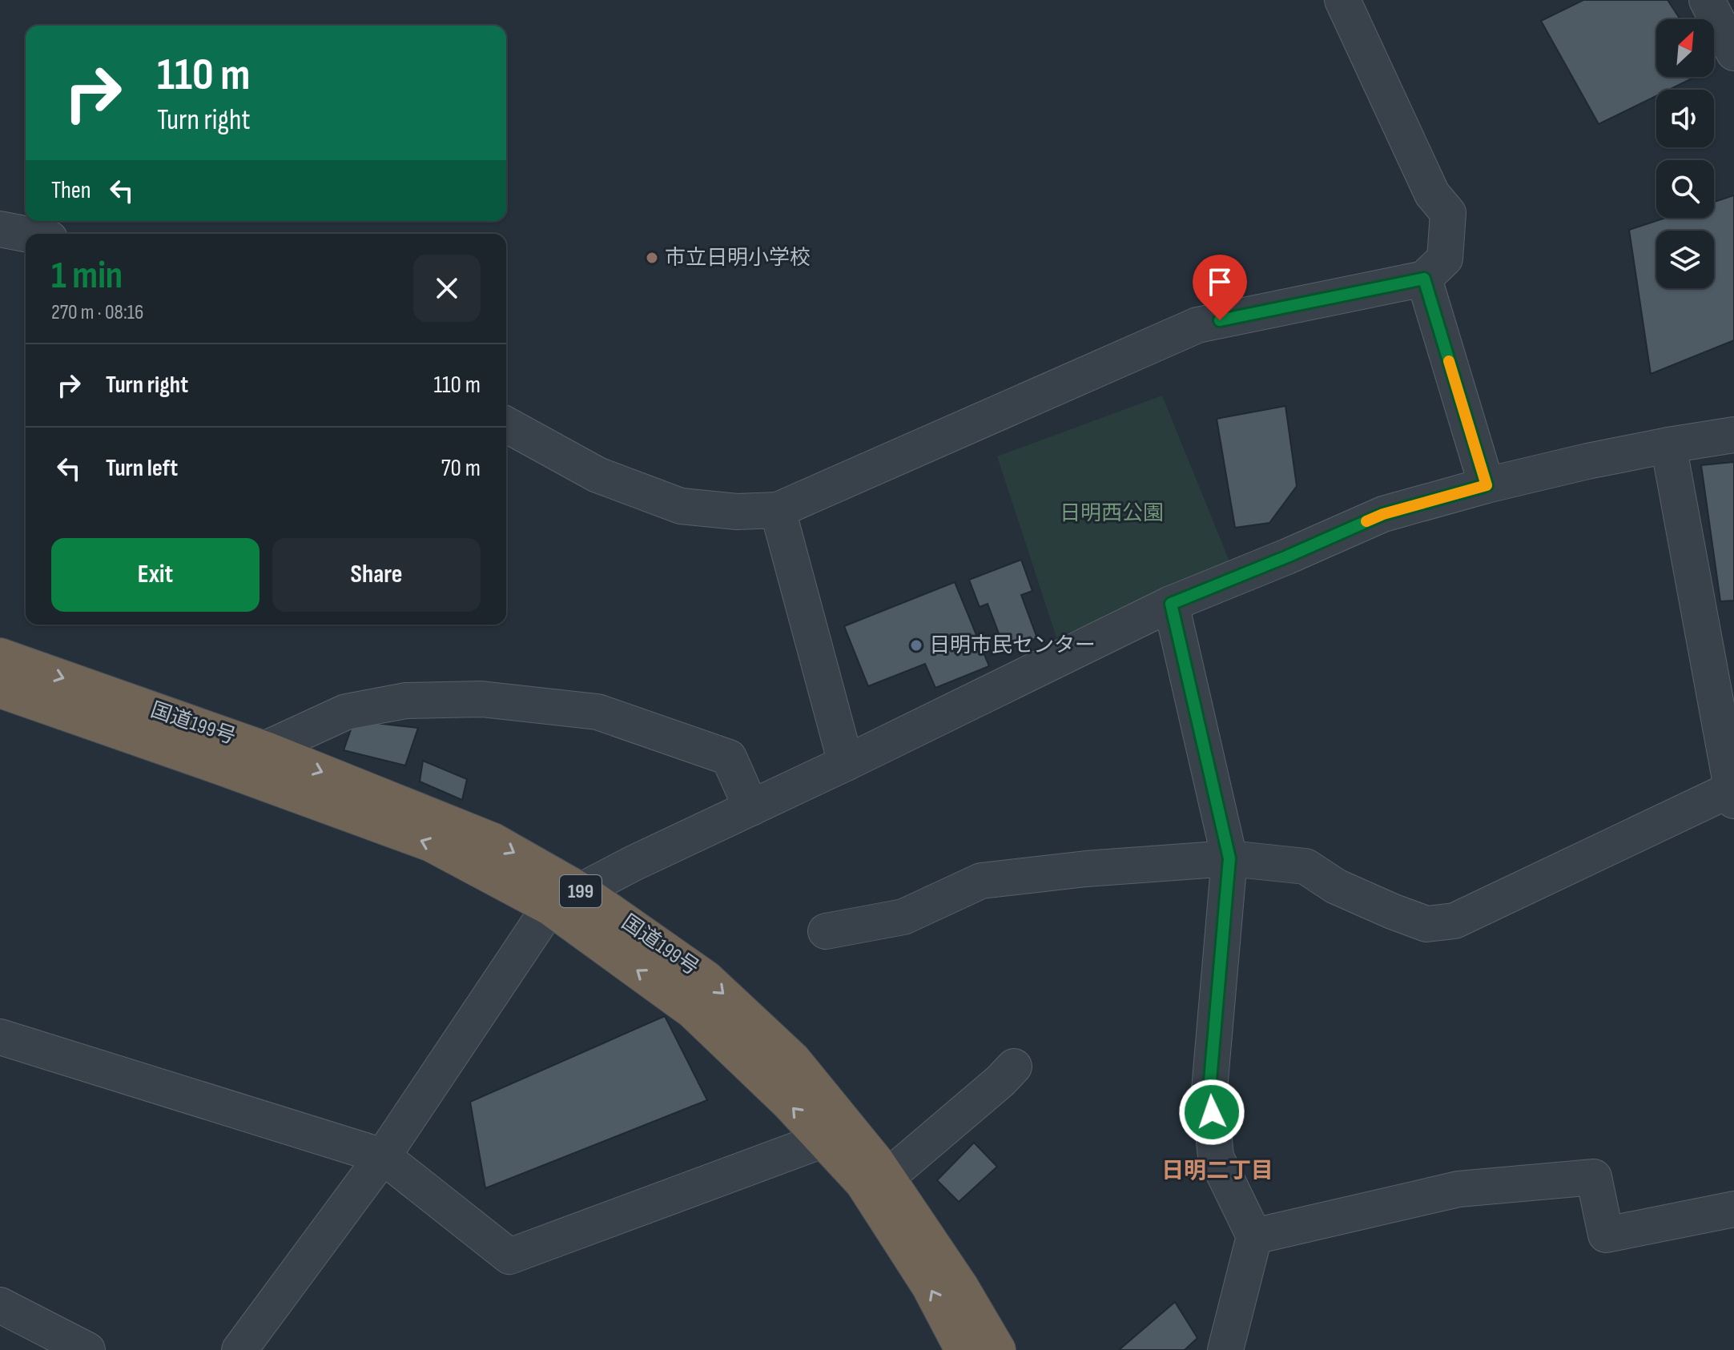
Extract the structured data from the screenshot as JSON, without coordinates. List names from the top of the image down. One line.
{"streets":{"highway":["国道199号","199"]},"districts":["日明二丁目"],"parks":["日明西公園"],"places":["市立日明小学校","日明市民センター"],"north":"top right","page":{"turn":["110 m","Turn right"],"then":"Then","heading":["1 min","270 m · 08:16"],"list":[{"name":"Turn right","value":"110 m"},{"name":"Turn left","value":"70 m"}],"buttons":["Exit","Share"]}}
